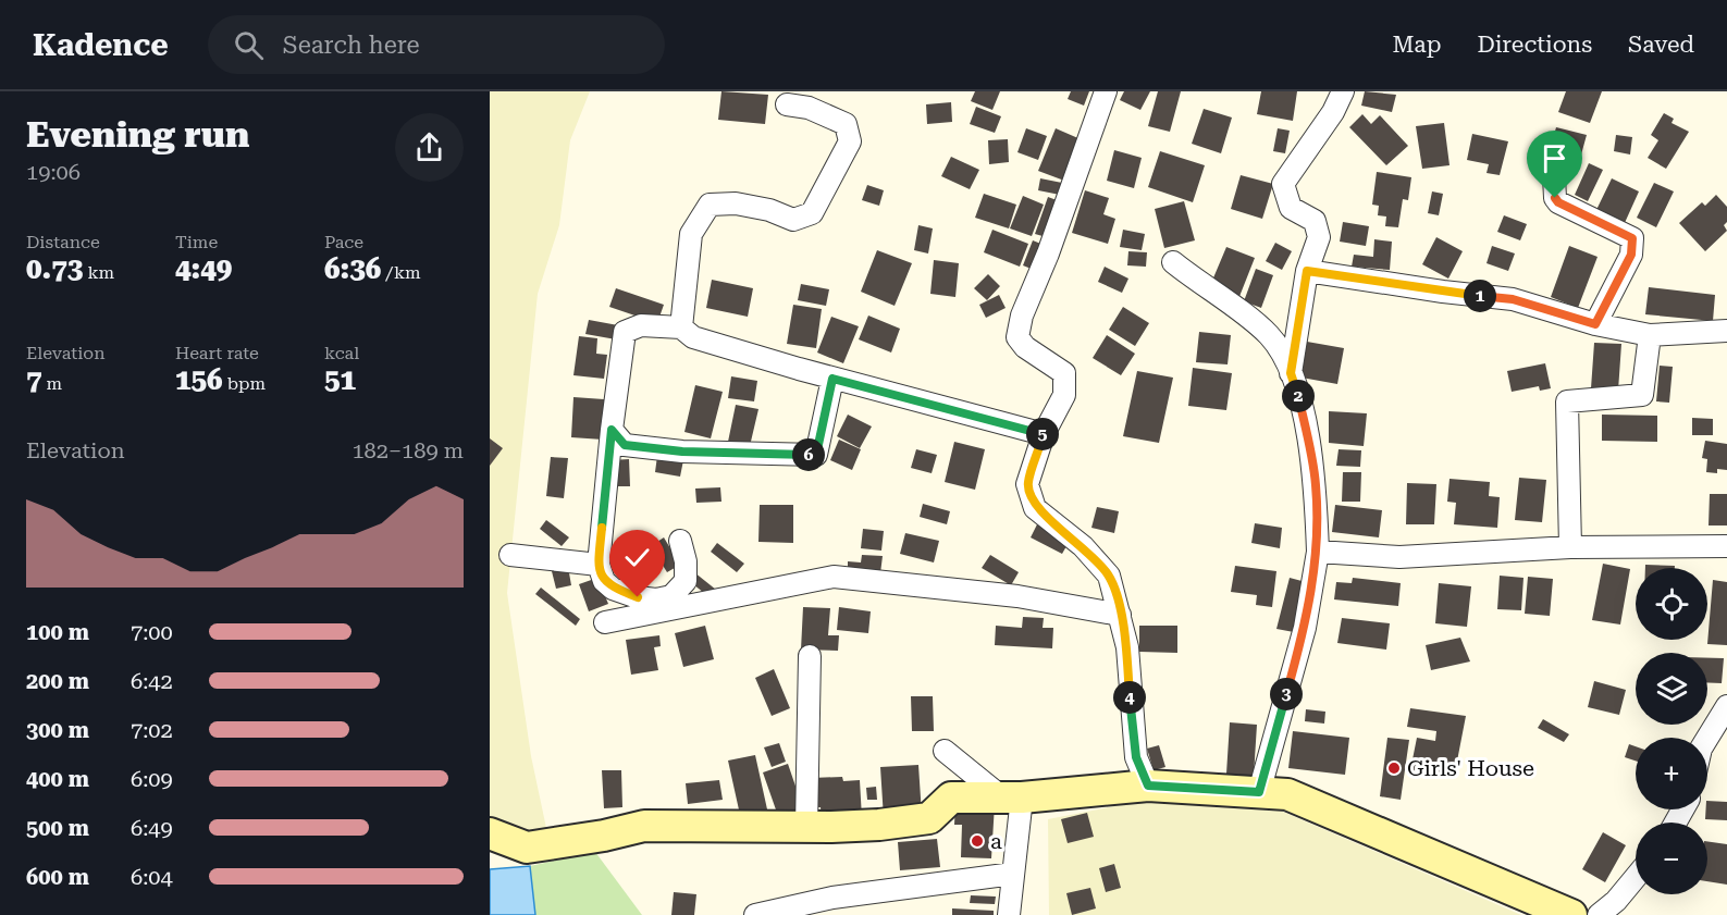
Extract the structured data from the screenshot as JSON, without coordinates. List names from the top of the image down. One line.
{"places":["Girls' House","a"],"page":{"header":"Kadence","search":"Search here","nav":["Map","Directions","Saved"],"heading":["Evening run","19:06"],"stats":[["Distance","0.73 km"],["Time","4:49"],["Pace","6:36 /km"],["Elevation","7 m"],["Heart rate","156 bpm"],["kcal","51"]],"pins":["1","2","5","6","3","4"],"chart":["Elevation","182–189 m"],"map_buttons":["+","−"],"list":[{"name":"100 m","note":"7:00"},{"name":"200 m","note":"6:42"},{"name":"300 m","note":"7:02"},{"name":"400 m","note":"6:09"},{"name":"500 m","note":"6:49"},{"name":"600 m","note":"6:04"}]}}
